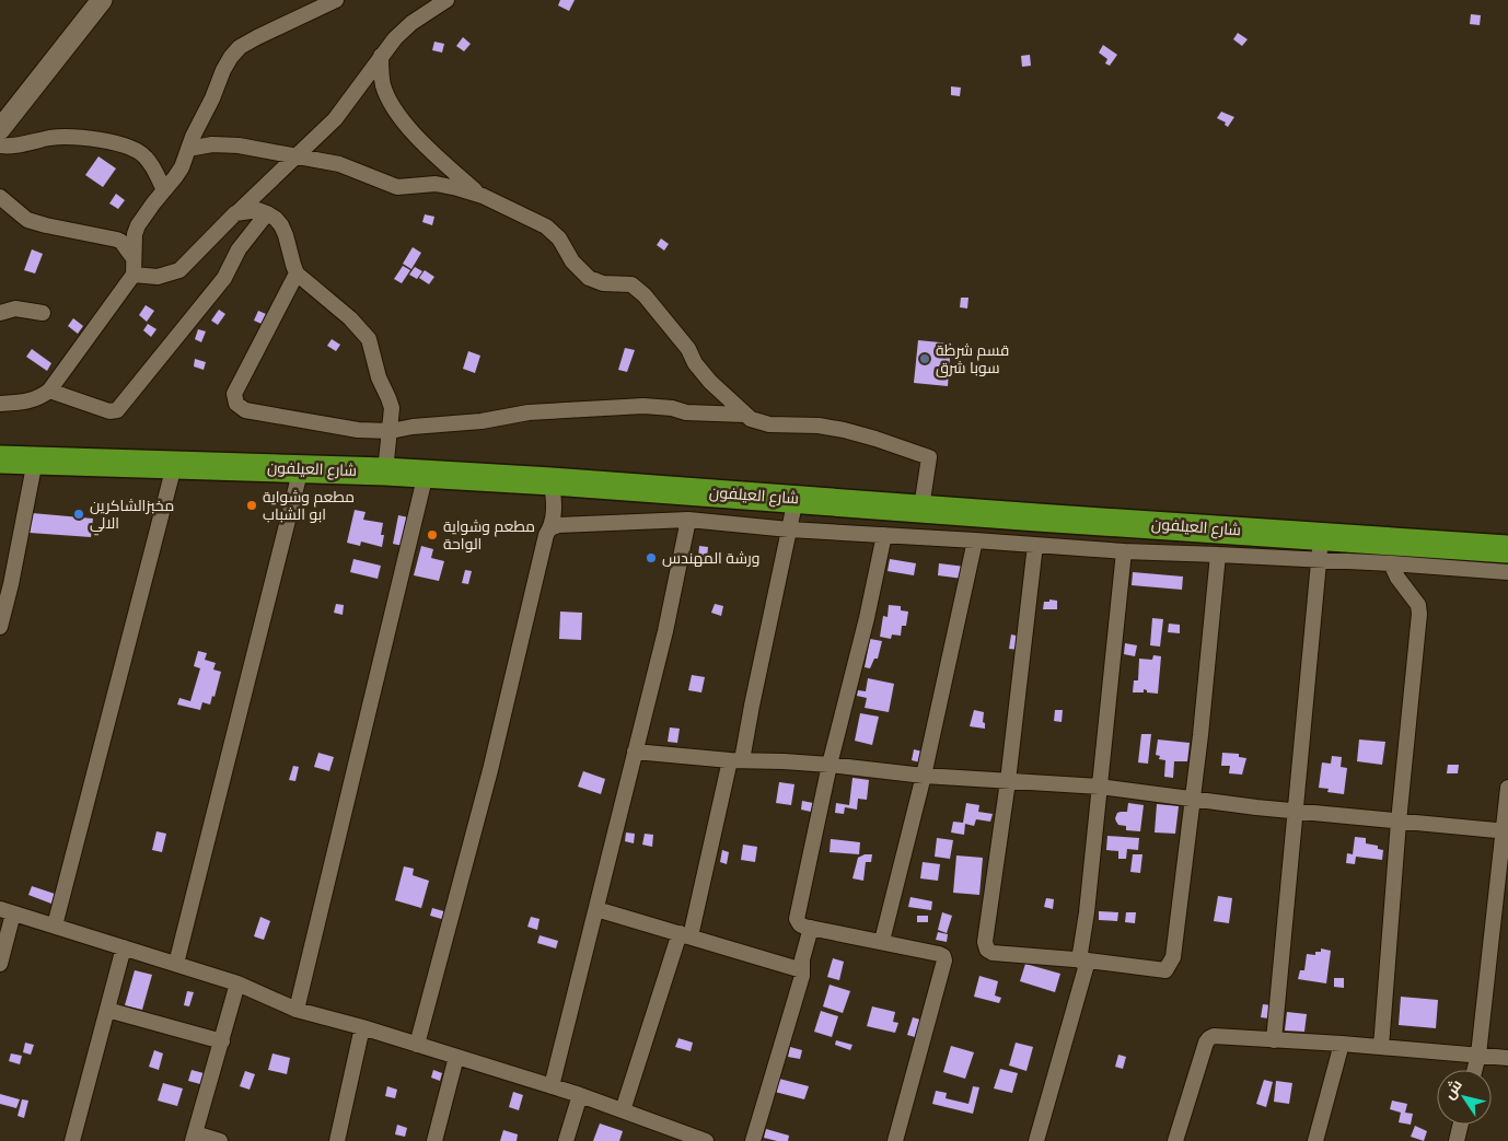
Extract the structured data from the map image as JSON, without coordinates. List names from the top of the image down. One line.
{"streets":{"highway":["شارع العيلفون"]},"places":["قسم شرطة سوبا شرق","مطعم وشواية ابو الشباب","مخبزالشاكرين الالي","مطعم وشواية الواحة","ورشة المهندس"],"north":"top left"}
